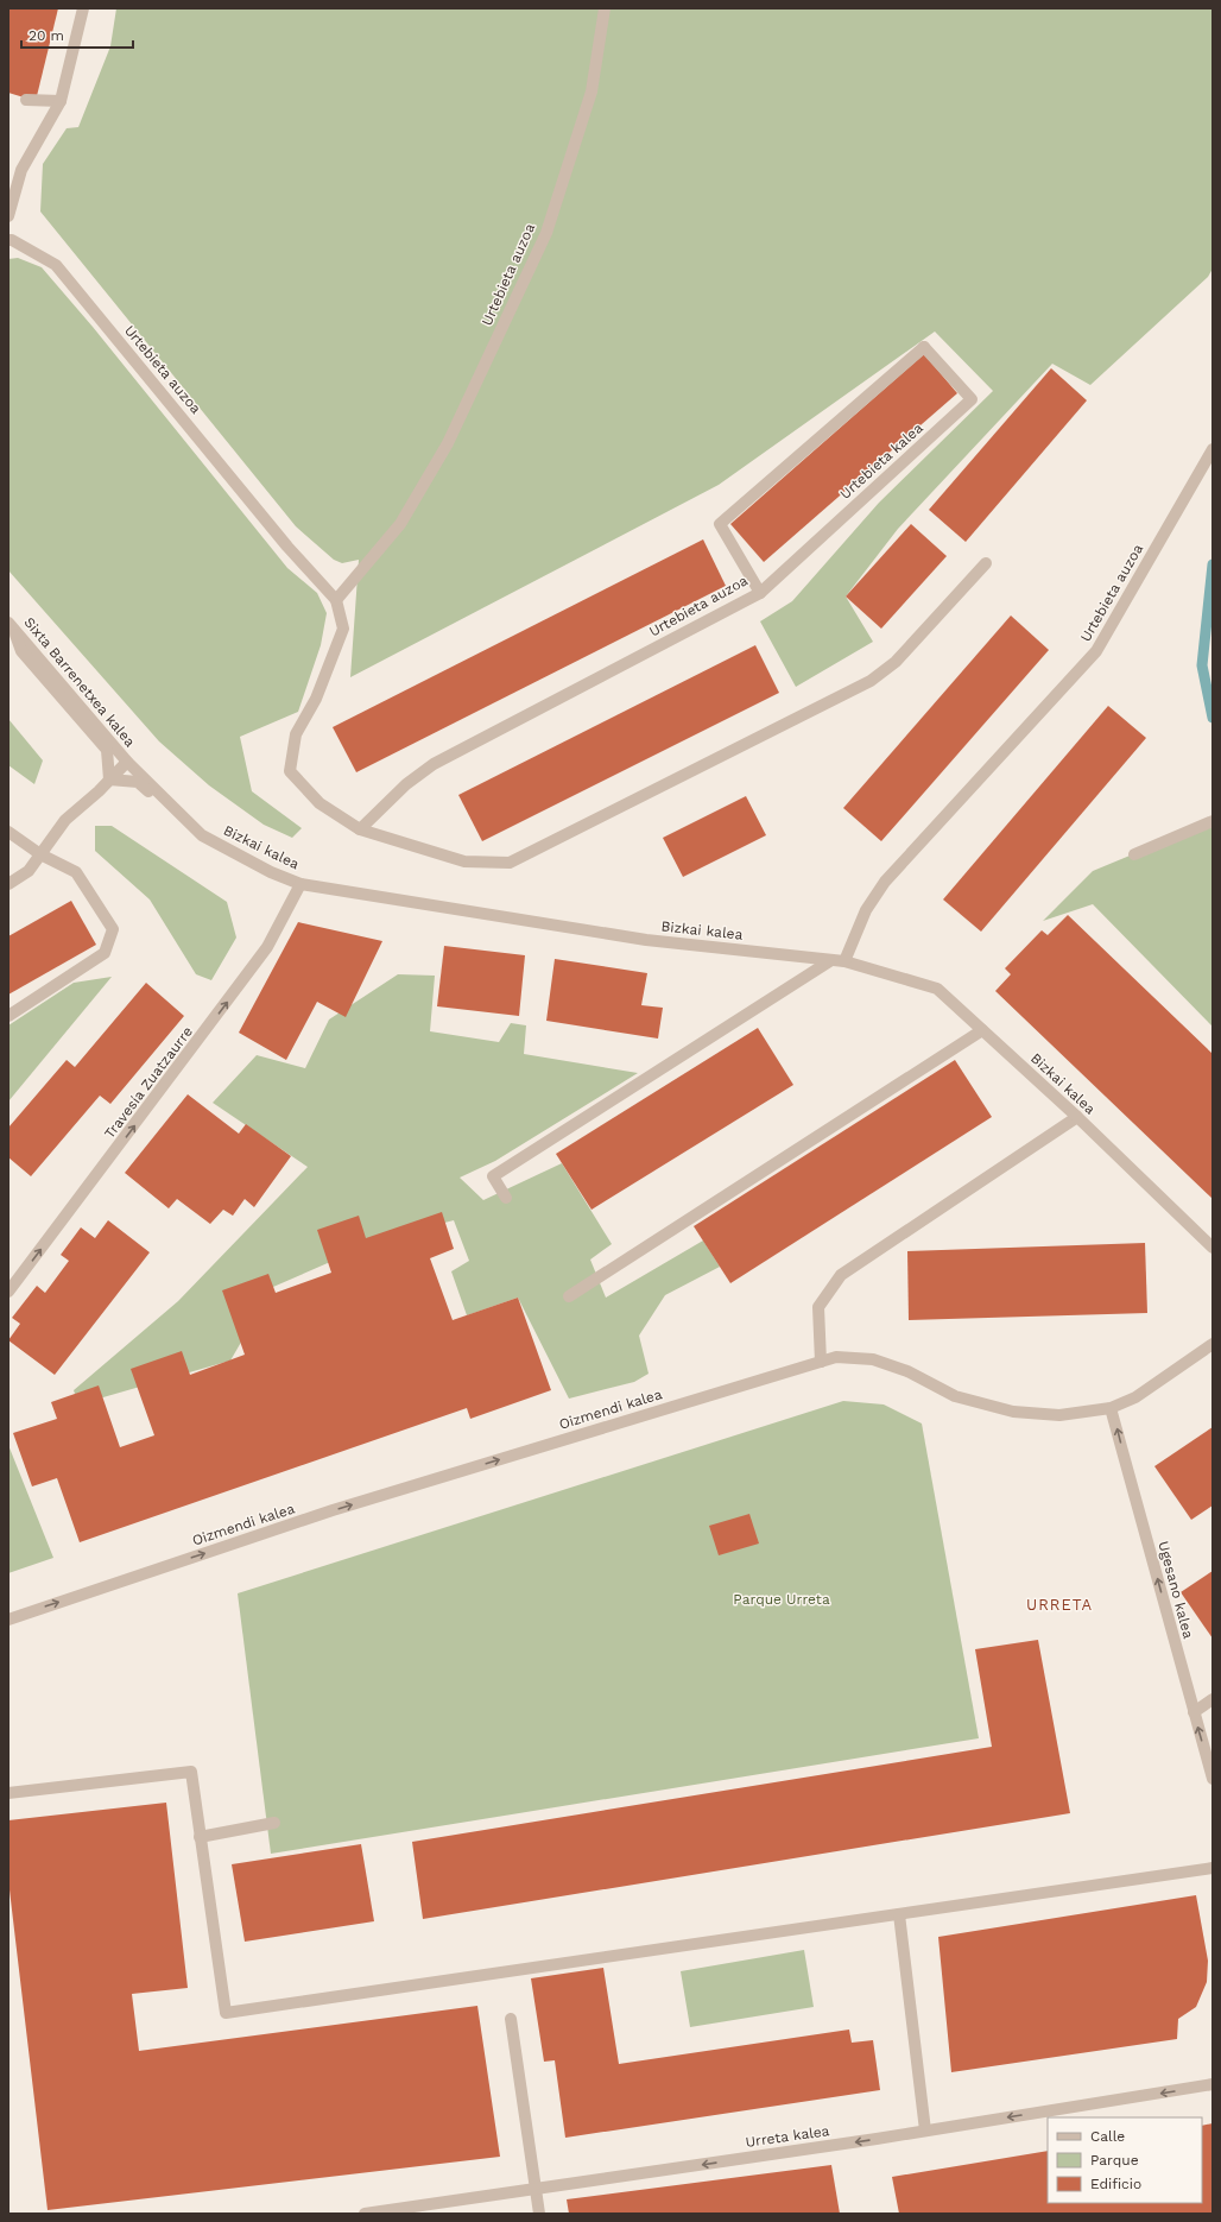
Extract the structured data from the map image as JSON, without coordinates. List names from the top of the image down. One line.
{"streets":{"street":["Urtebieta auzoa","Urtebieta kalea","Sixta Barrenetxea kalea","Bizkai kalea","Travesía Zuatzaurre","Oizmendi kalea","Ugesano kalea","Urreta kalea"]},"crossings":[["Urtebieta auzoa","Urtebieta kalea"],["Urtebieta auzoa","Bizkai kalea"],["Sixta Barrenetxea kalea","Bizkai kalea"],["Bizkai kalea","Travesía Zuatzaurre"],["Oizmendi kalea","Ugesano kalea"]],"one_way":["Travesía Zuatzaurre","Oizmendi kalea","Ugesano kalea","Urreta kalea"],"districts":["URRETA"],"parks":["Parque Urreta"],"legend":["Calle","Parque","Edificio"],"scale_bar":"20 m"}
